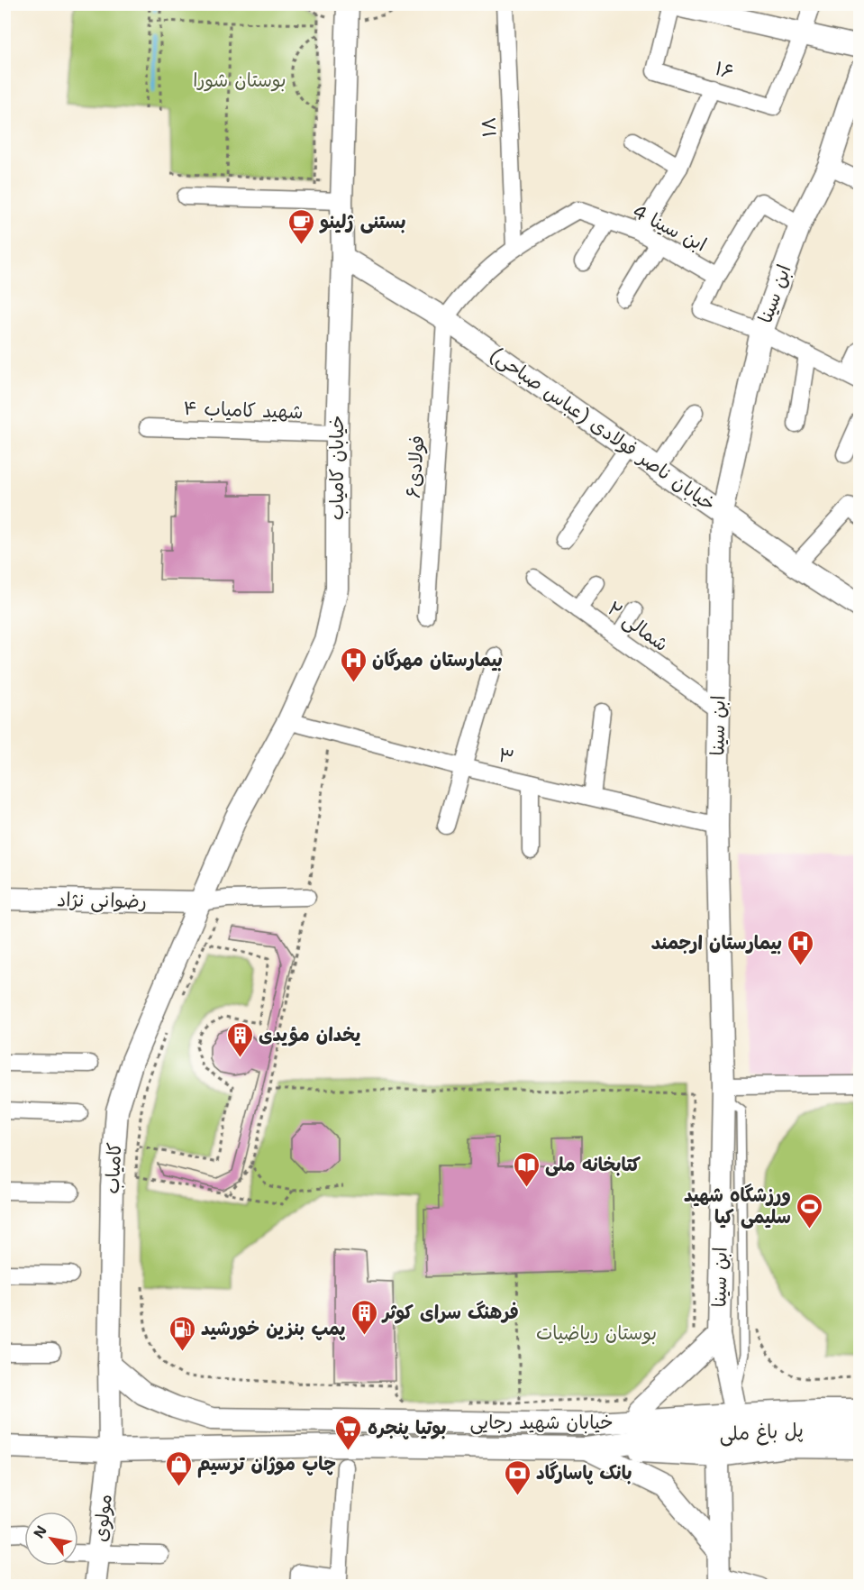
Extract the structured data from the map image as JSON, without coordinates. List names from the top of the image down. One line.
{"streets":{"main road":["ابن سینا","خیابان ناصر فولادی (عباس صباحی)","خیابان کامیاب","رضوانی نژاد","کامیاب","خیابان شهید رجایی","پل باغ ملی","مولوی"],"street":["۱۶","۱۸","ابن سینا 4","شهید کامیاب ۴","فولادی۶","۲ شمالی","۳"]},"crossings":[["۱۸","ابن سینا 4"],["ابن سینا 4","ابن سینا"],["ابن سینا","خیابان ناصر فولادی (عباس صباحی)"],["ابن سینا","۲ شمالی"],["ابن سینا","۳"],["شهید کامیاب ۴","خیابان کامیاب"],["خیابان ناصر فولادی (عباس صباحی)","فولادی۶"],["خیابان ناصر فولادی (عباس صباحی)","خیابان کامیاب"],["خیابان کامیاب","۳"],["خیابان کامیاب","رضوانی نژاد"],["خیابان کامیاب","کامیاب"],["رضوانی نژاد","کامیاب"],["کامیاب","خیابان شهید رجایی"],["کامیاب","مولوی"],["خیابان شهید رجایی","پل باغ ملی"],["خیابان شهید رجایی","مولوی"]],"parks":["بوستان شورا","بوستان ریاضیات"],"places":{"cafe":["بستنی ژلینو"],"hospital":["بیمارستان مهرگان","بیمارستان ارجمند"],"building":["یخدان مؤیدی","فرهنگ سرای کوثر"],"library":["کتابخانه ملی"],"sports":["ورزشگاه شهید سلیمی کیا"],"fuel station":["پمپ بنزین خورشید"],"supermarket":["بوتیا پنجره"],"shop":["چاپ موژان ترسیم"],"bank":["بانک پاسارگاد"]},"north":"top left"}
